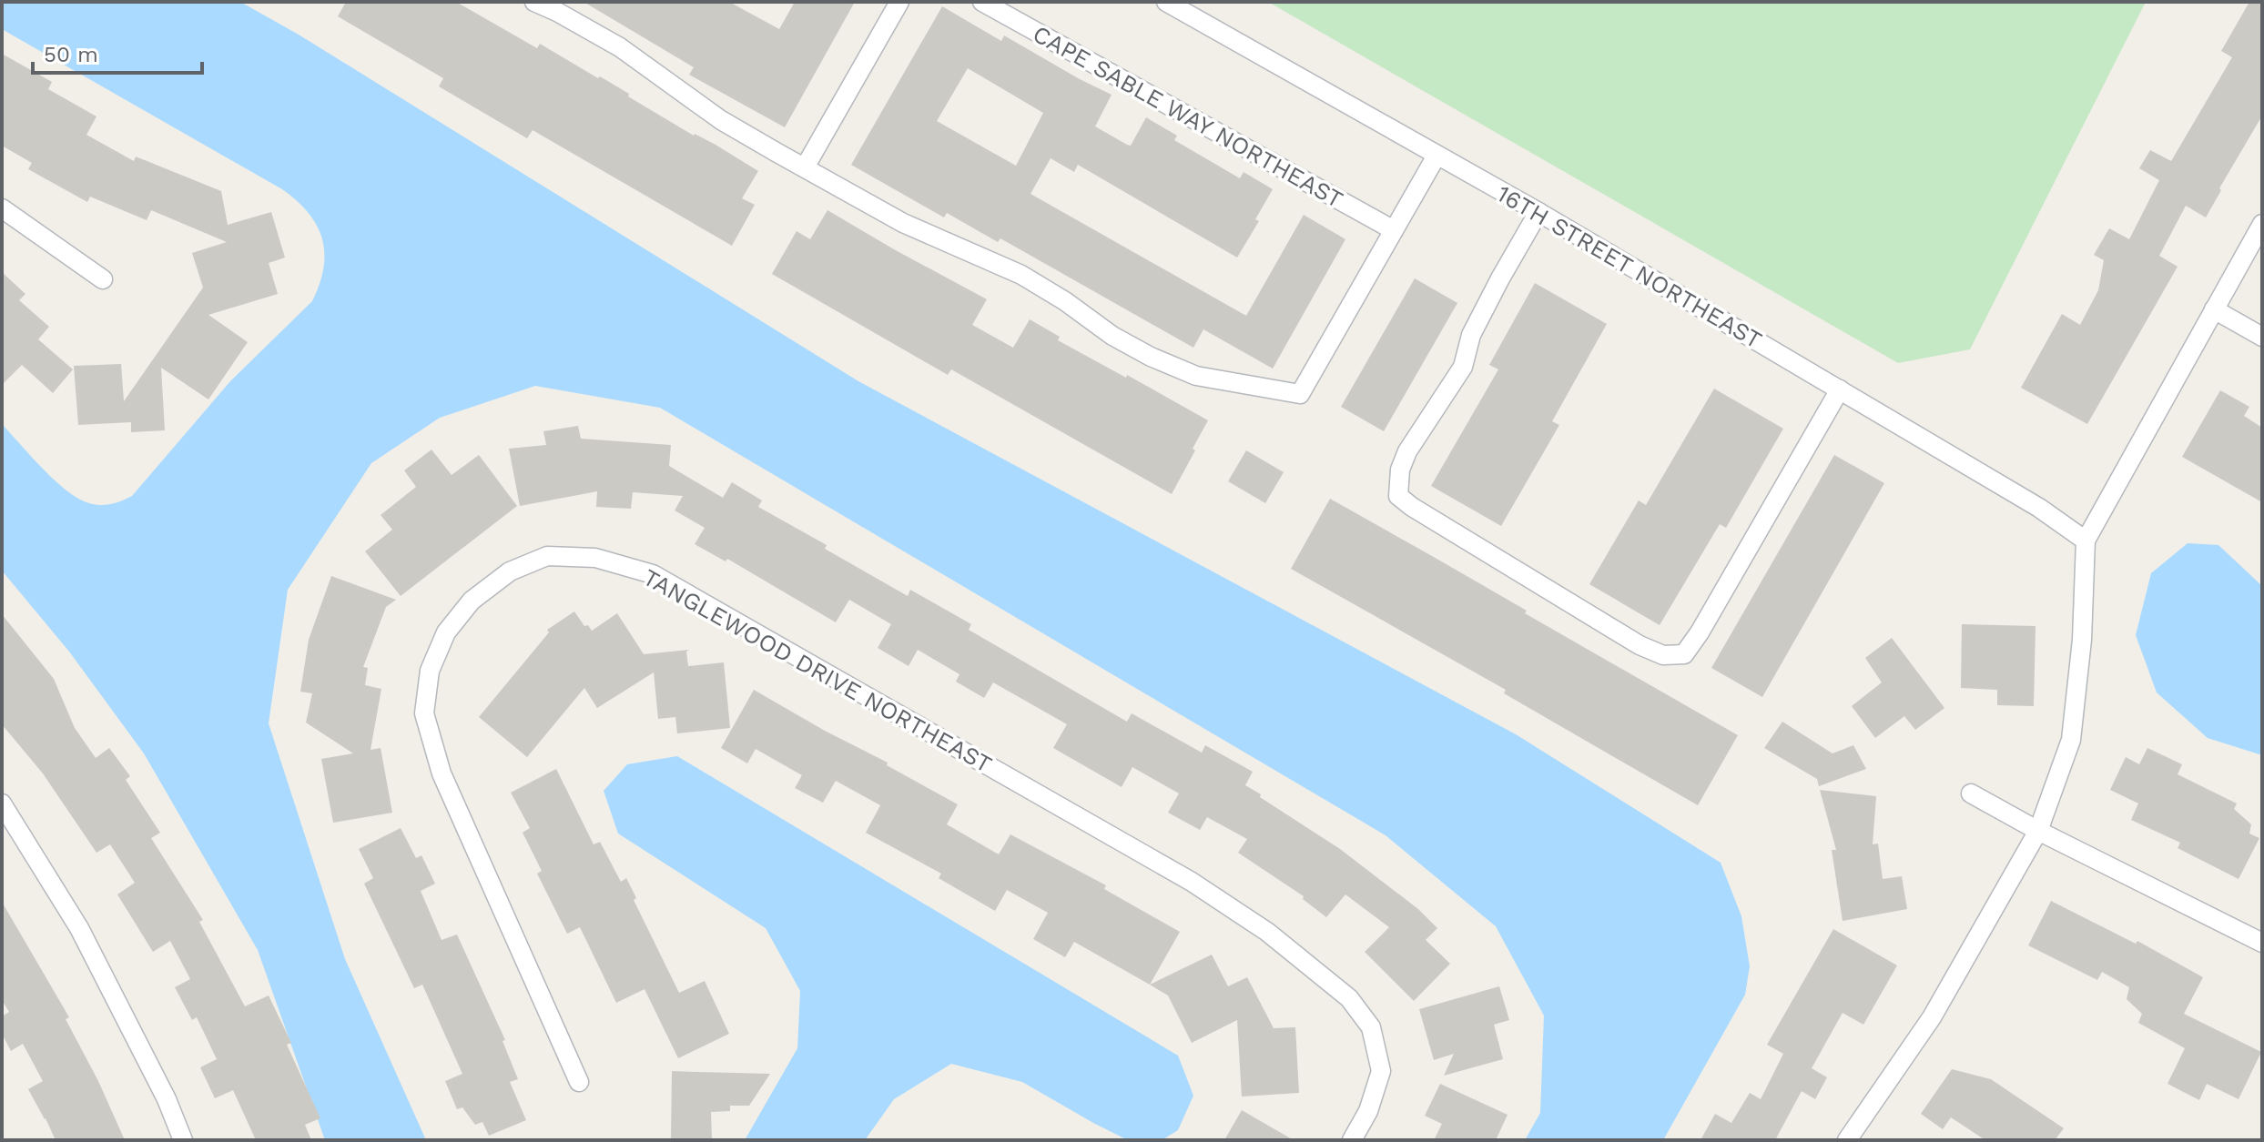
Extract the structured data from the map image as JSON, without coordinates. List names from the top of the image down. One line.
{"streets":{"street":["CAPE SABLE WAY NORTHEAST","16TH STREET NORTHEAST","TANGLEWOOD DRIVE NORTHEAST"]},"scale_bar":"50 m"}
